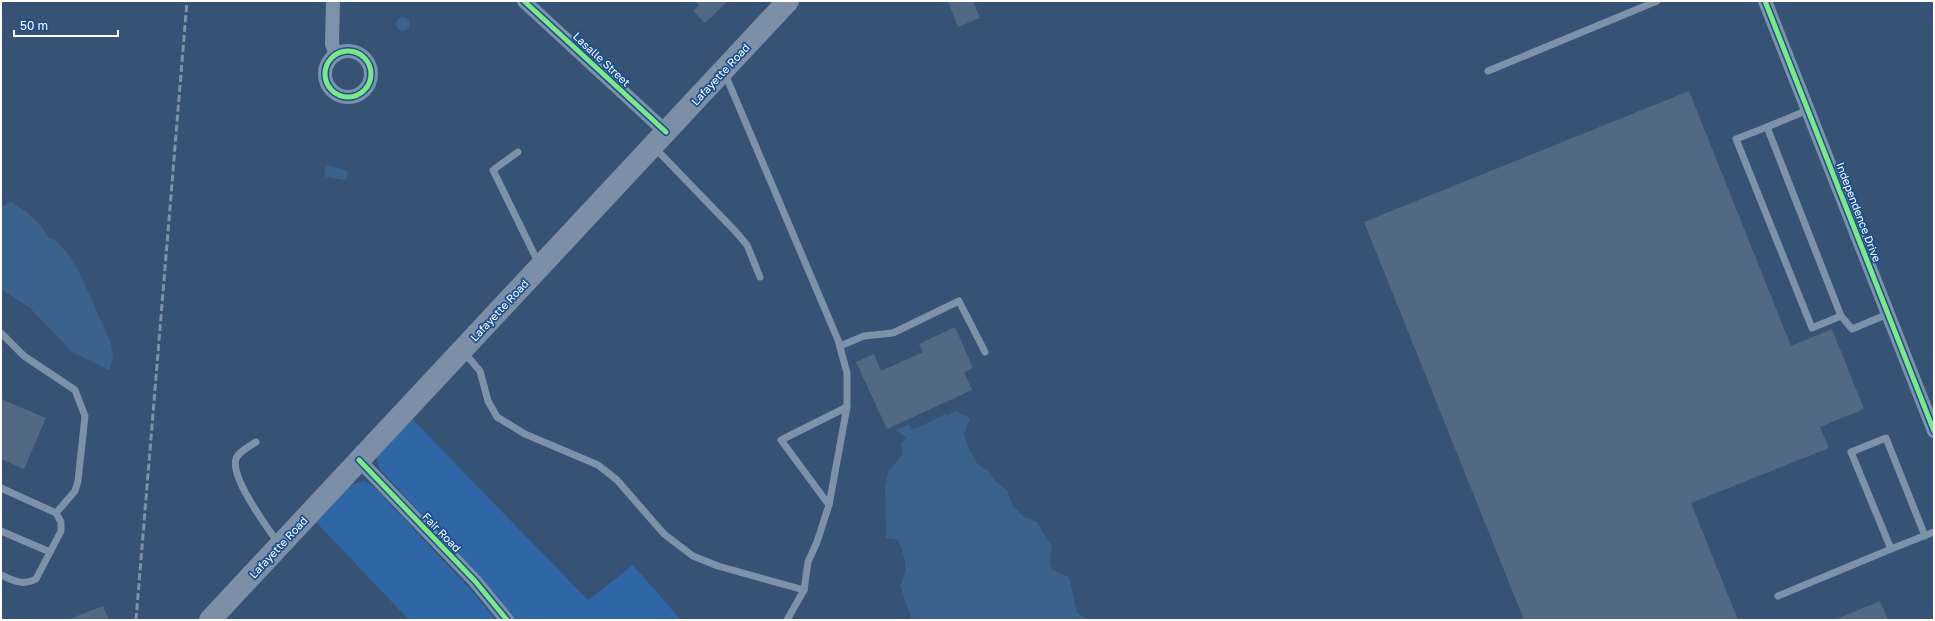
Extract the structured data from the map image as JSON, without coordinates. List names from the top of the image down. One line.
{"streets":{"main road":["Lafayette Road"],"street":["Lasalle Street","Independence Drive","Fair Road"]},"crossings":[["Lasalle Street","Lafayette Road"],["Lafayette Road","Fair Road"]],"scale_bar":"50 m"}
